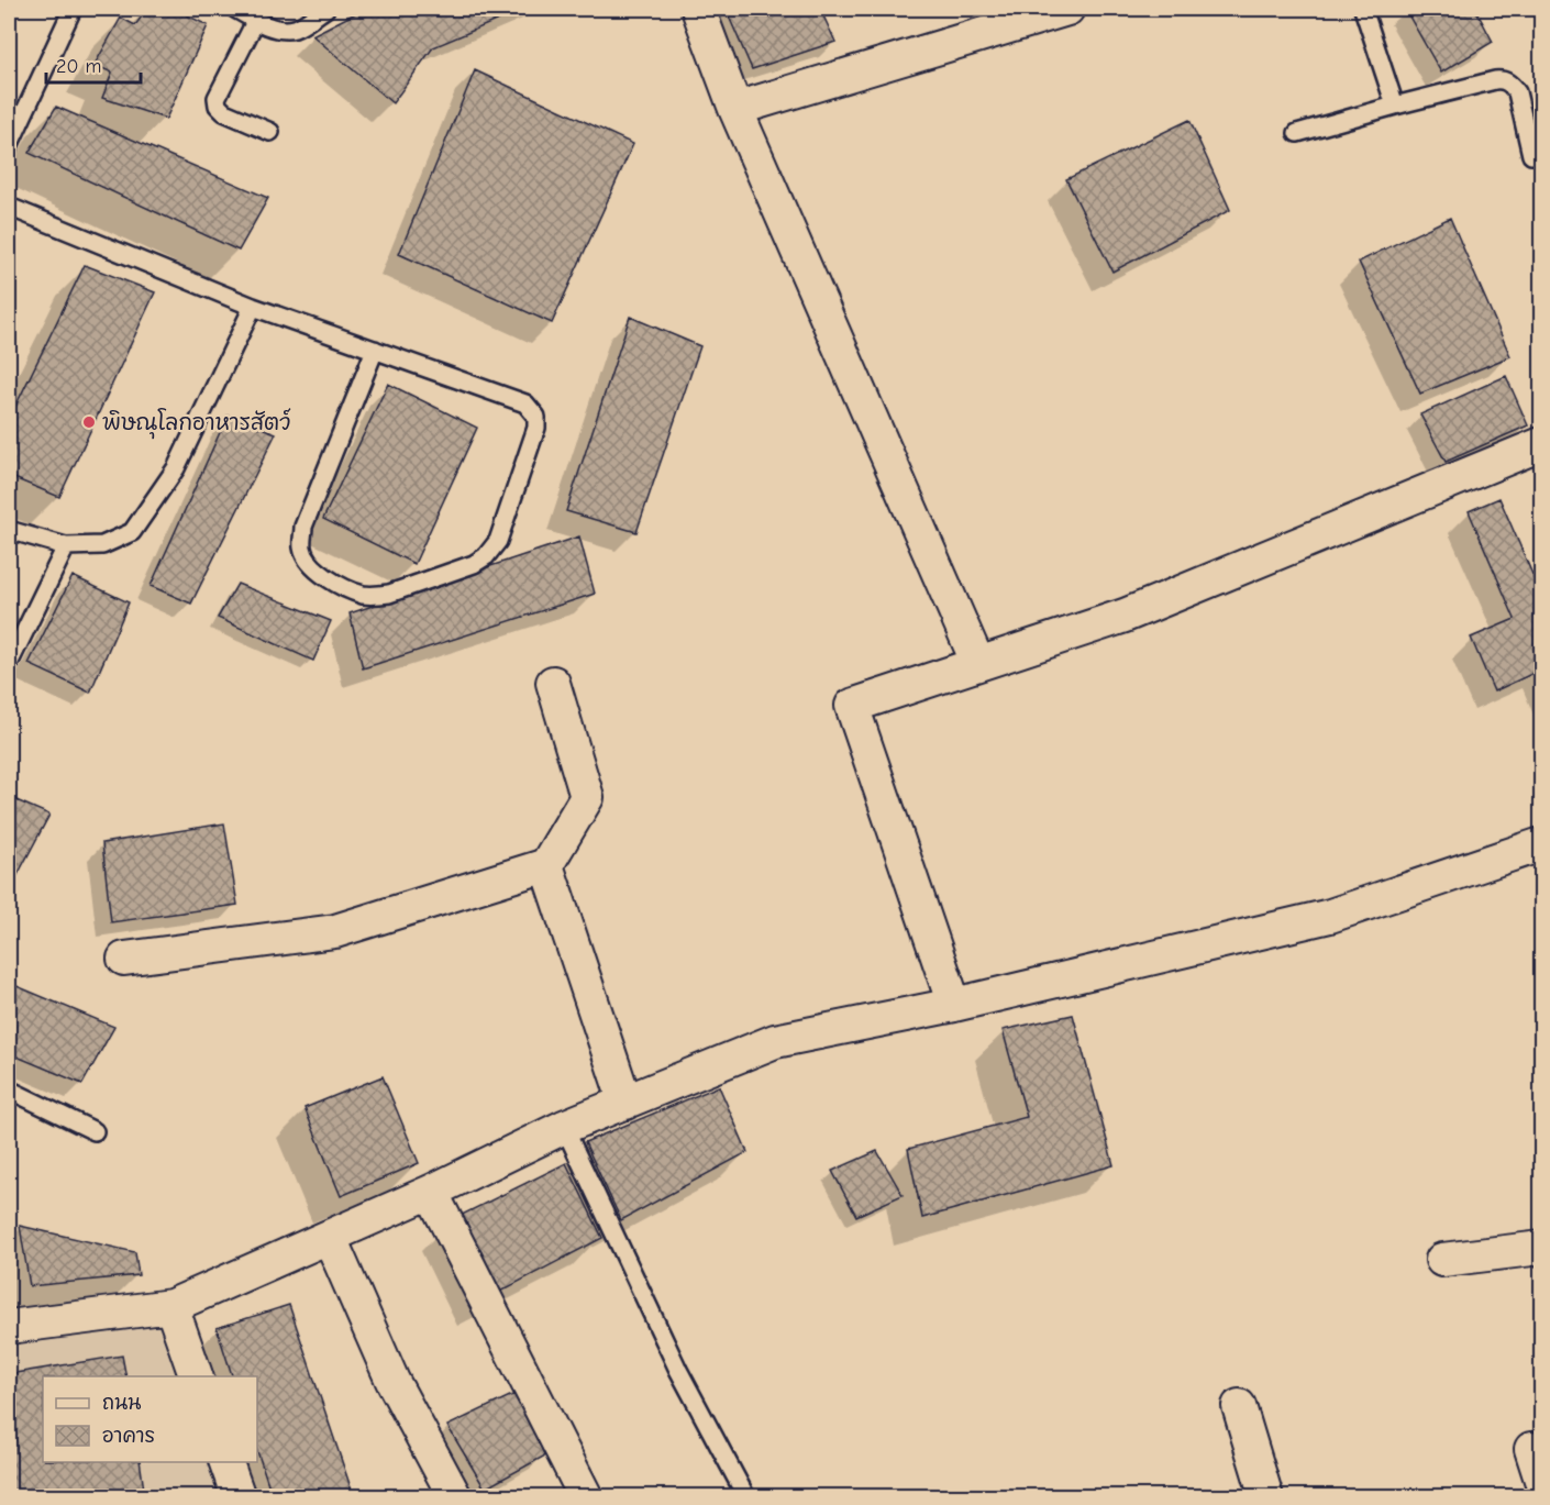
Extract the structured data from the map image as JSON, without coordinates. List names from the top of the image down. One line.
{"places":["พิษณุโลกอาหารสัตว์"],"legend":["ถนน","อาคาร"],"scale_bar":"20 m"}
